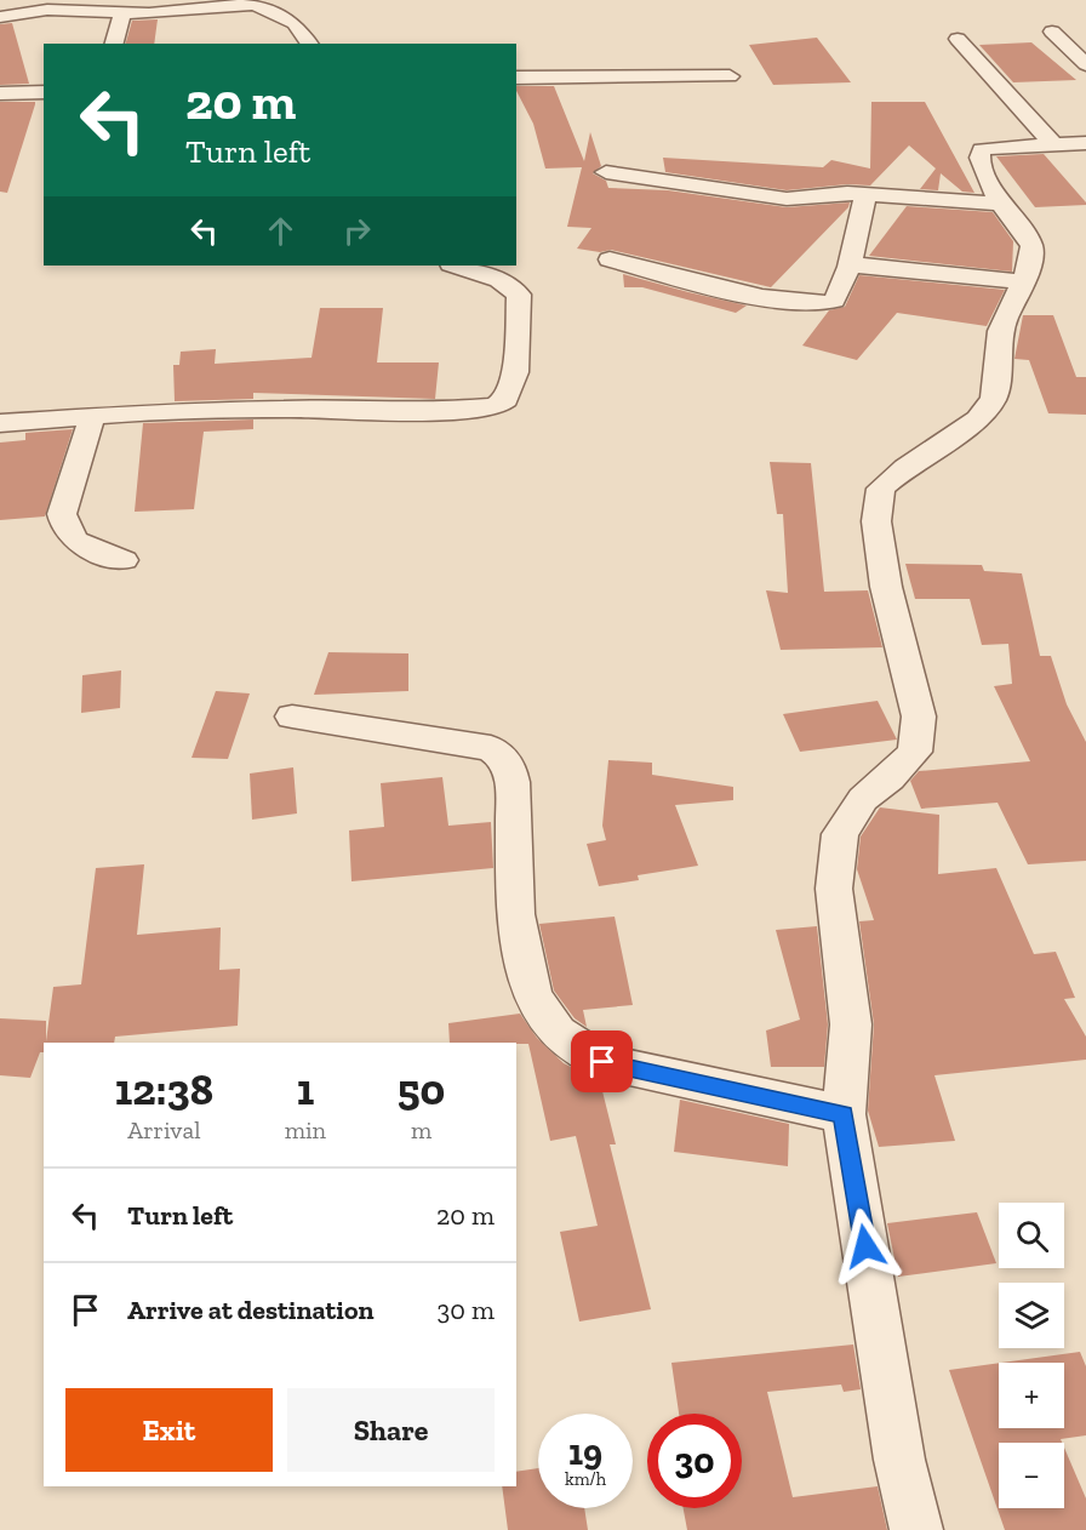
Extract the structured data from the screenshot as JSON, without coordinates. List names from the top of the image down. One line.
{"page":{"turn":["20 m","Turn left"],"eta":["12:38","Arrival","1","min","50","m"],"list":[{"name":"Turn left","value":"20 m"},{"name":"Arrive at destination","value":"30 m"}],"map_buttons":["+","−"],"buttons":["Exit","Share"],"speed":"19 km/h","limit":"30"}}
